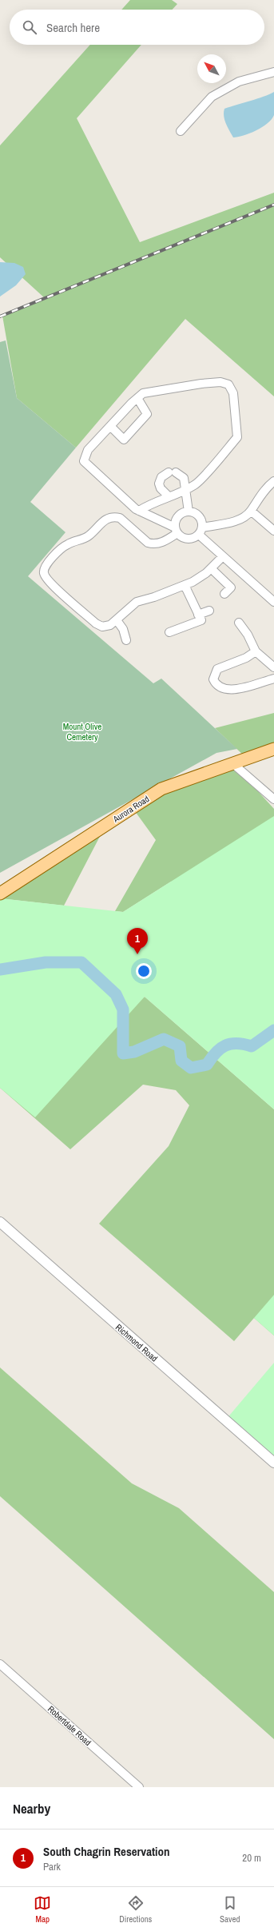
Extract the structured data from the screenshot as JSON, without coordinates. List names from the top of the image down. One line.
{"streets":{"main road":["Aurora Road"],"street":["Richmond Road","Robertdale Road"]},"parks":["Mount Olive Cemetery"],"north":"top left","page":{"search":"Search here","pins":"1","heading":"Nearby","list":[{"mark":"1","name":"South Chagrin Reservation","note":"Park","value":"20 m"}],"nav":["Map","Directions","Saved"]}}
